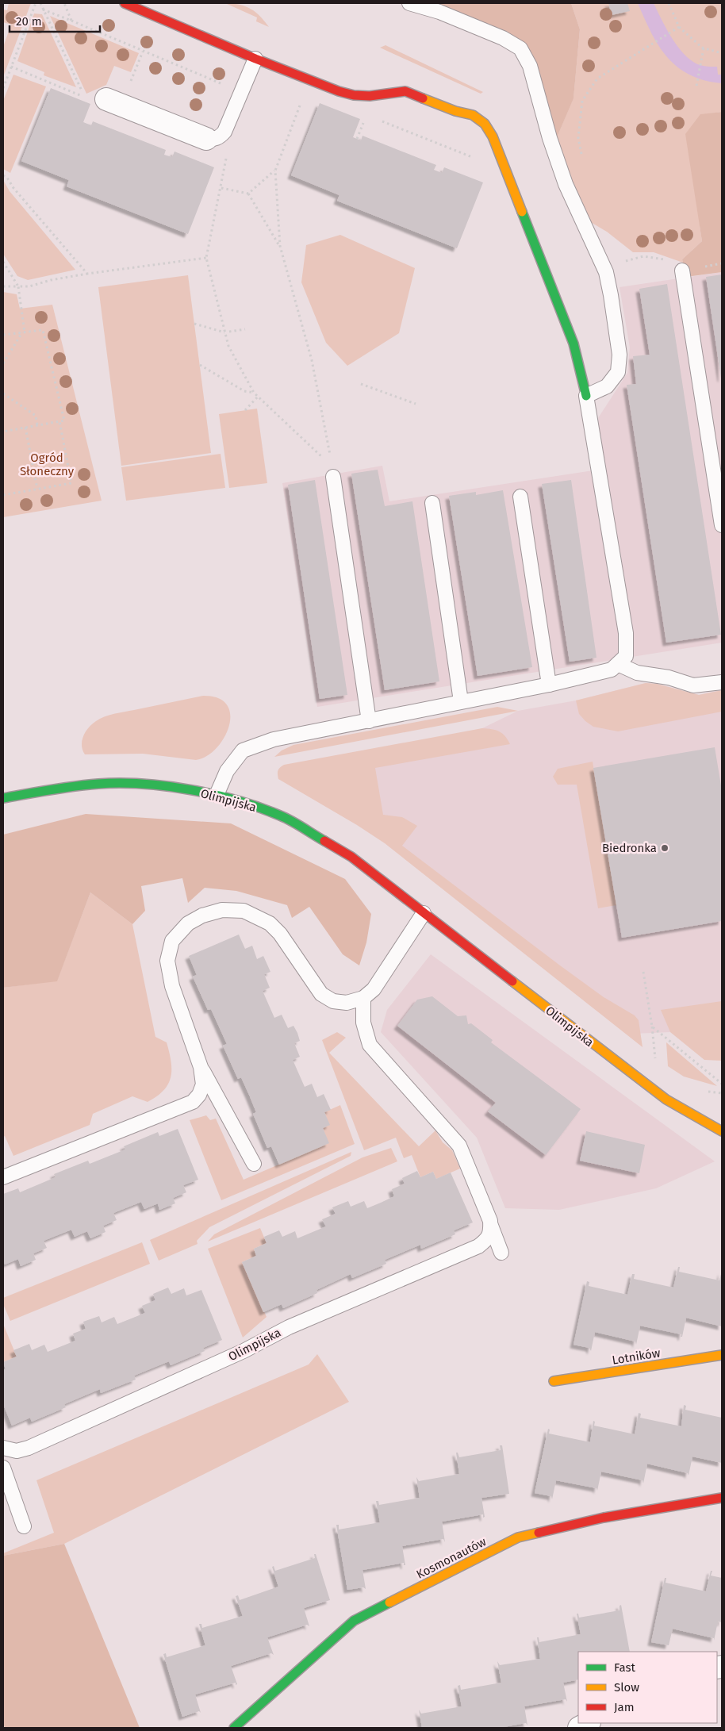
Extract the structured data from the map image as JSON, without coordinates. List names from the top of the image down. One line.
{"streets":{"street":["Olimpijska","Lotników","Kosmonautów"]},"parks":["Ogród Słoneczny"],"places":["Biedronka"],"legend":["Fast","Slow","Jam"],"scale_bar":"20 m"}
